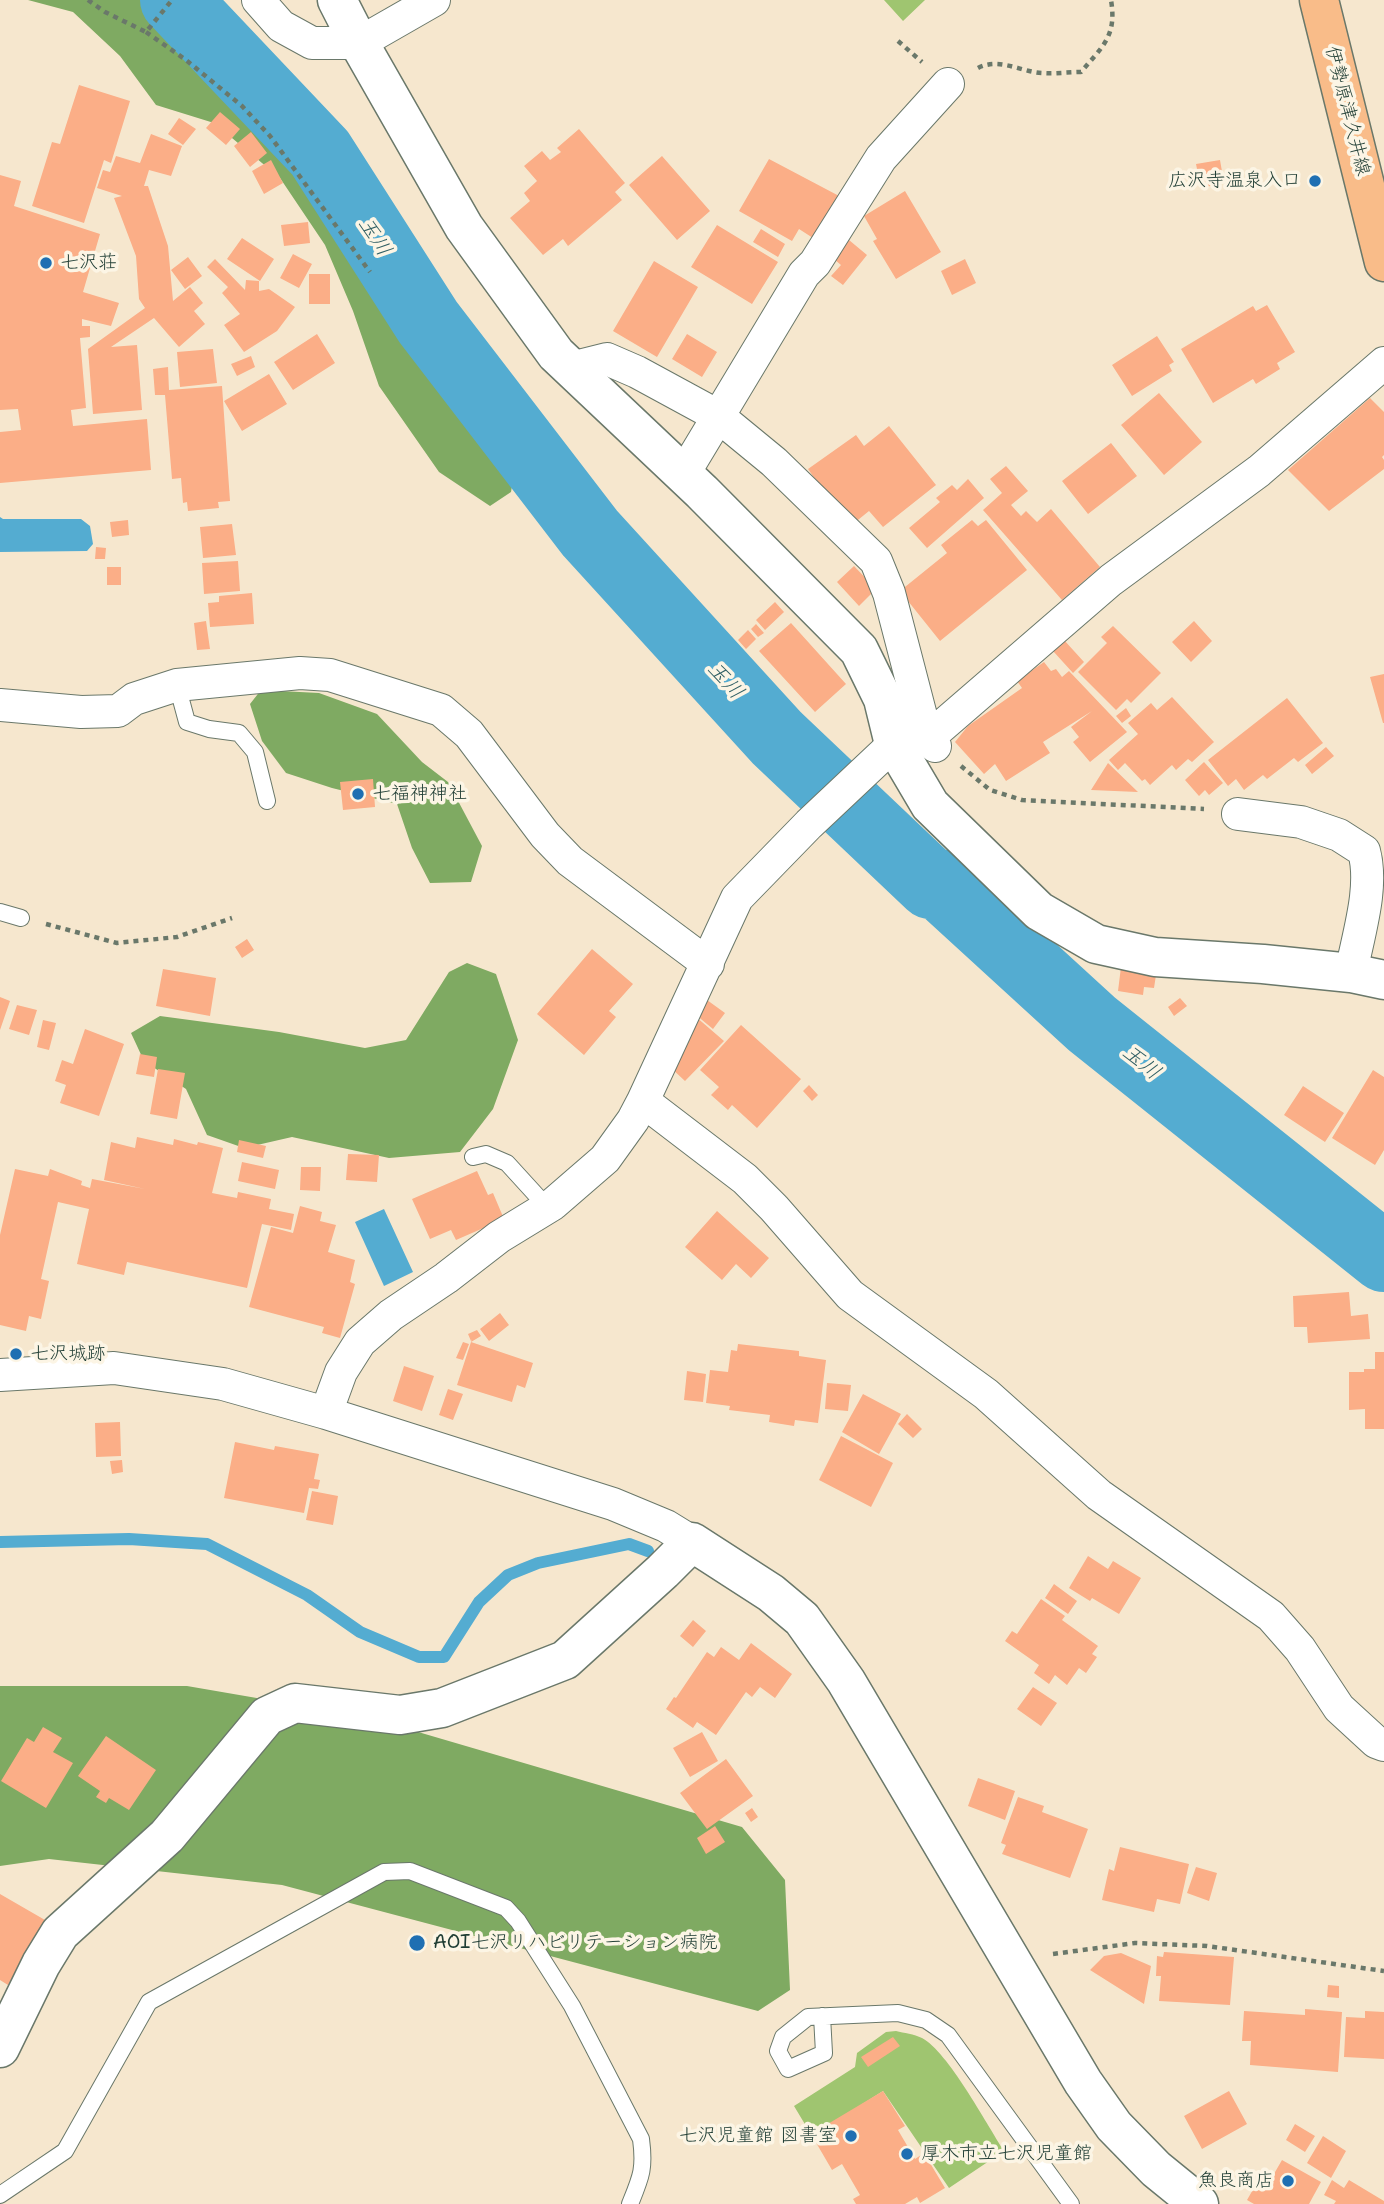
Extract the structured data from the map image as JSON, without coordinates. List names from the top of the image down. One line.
{"streets":{"main road":["伊勢原津久井線"]},"water":["玉川"],"places":["広沢寺温泉入口","七沢荘","七福神神社","七沢城跡","AOI七沢リハビリテーション病院","七沢児童館 図書室","厚木市立七沢児童館","魚良商店"]}
